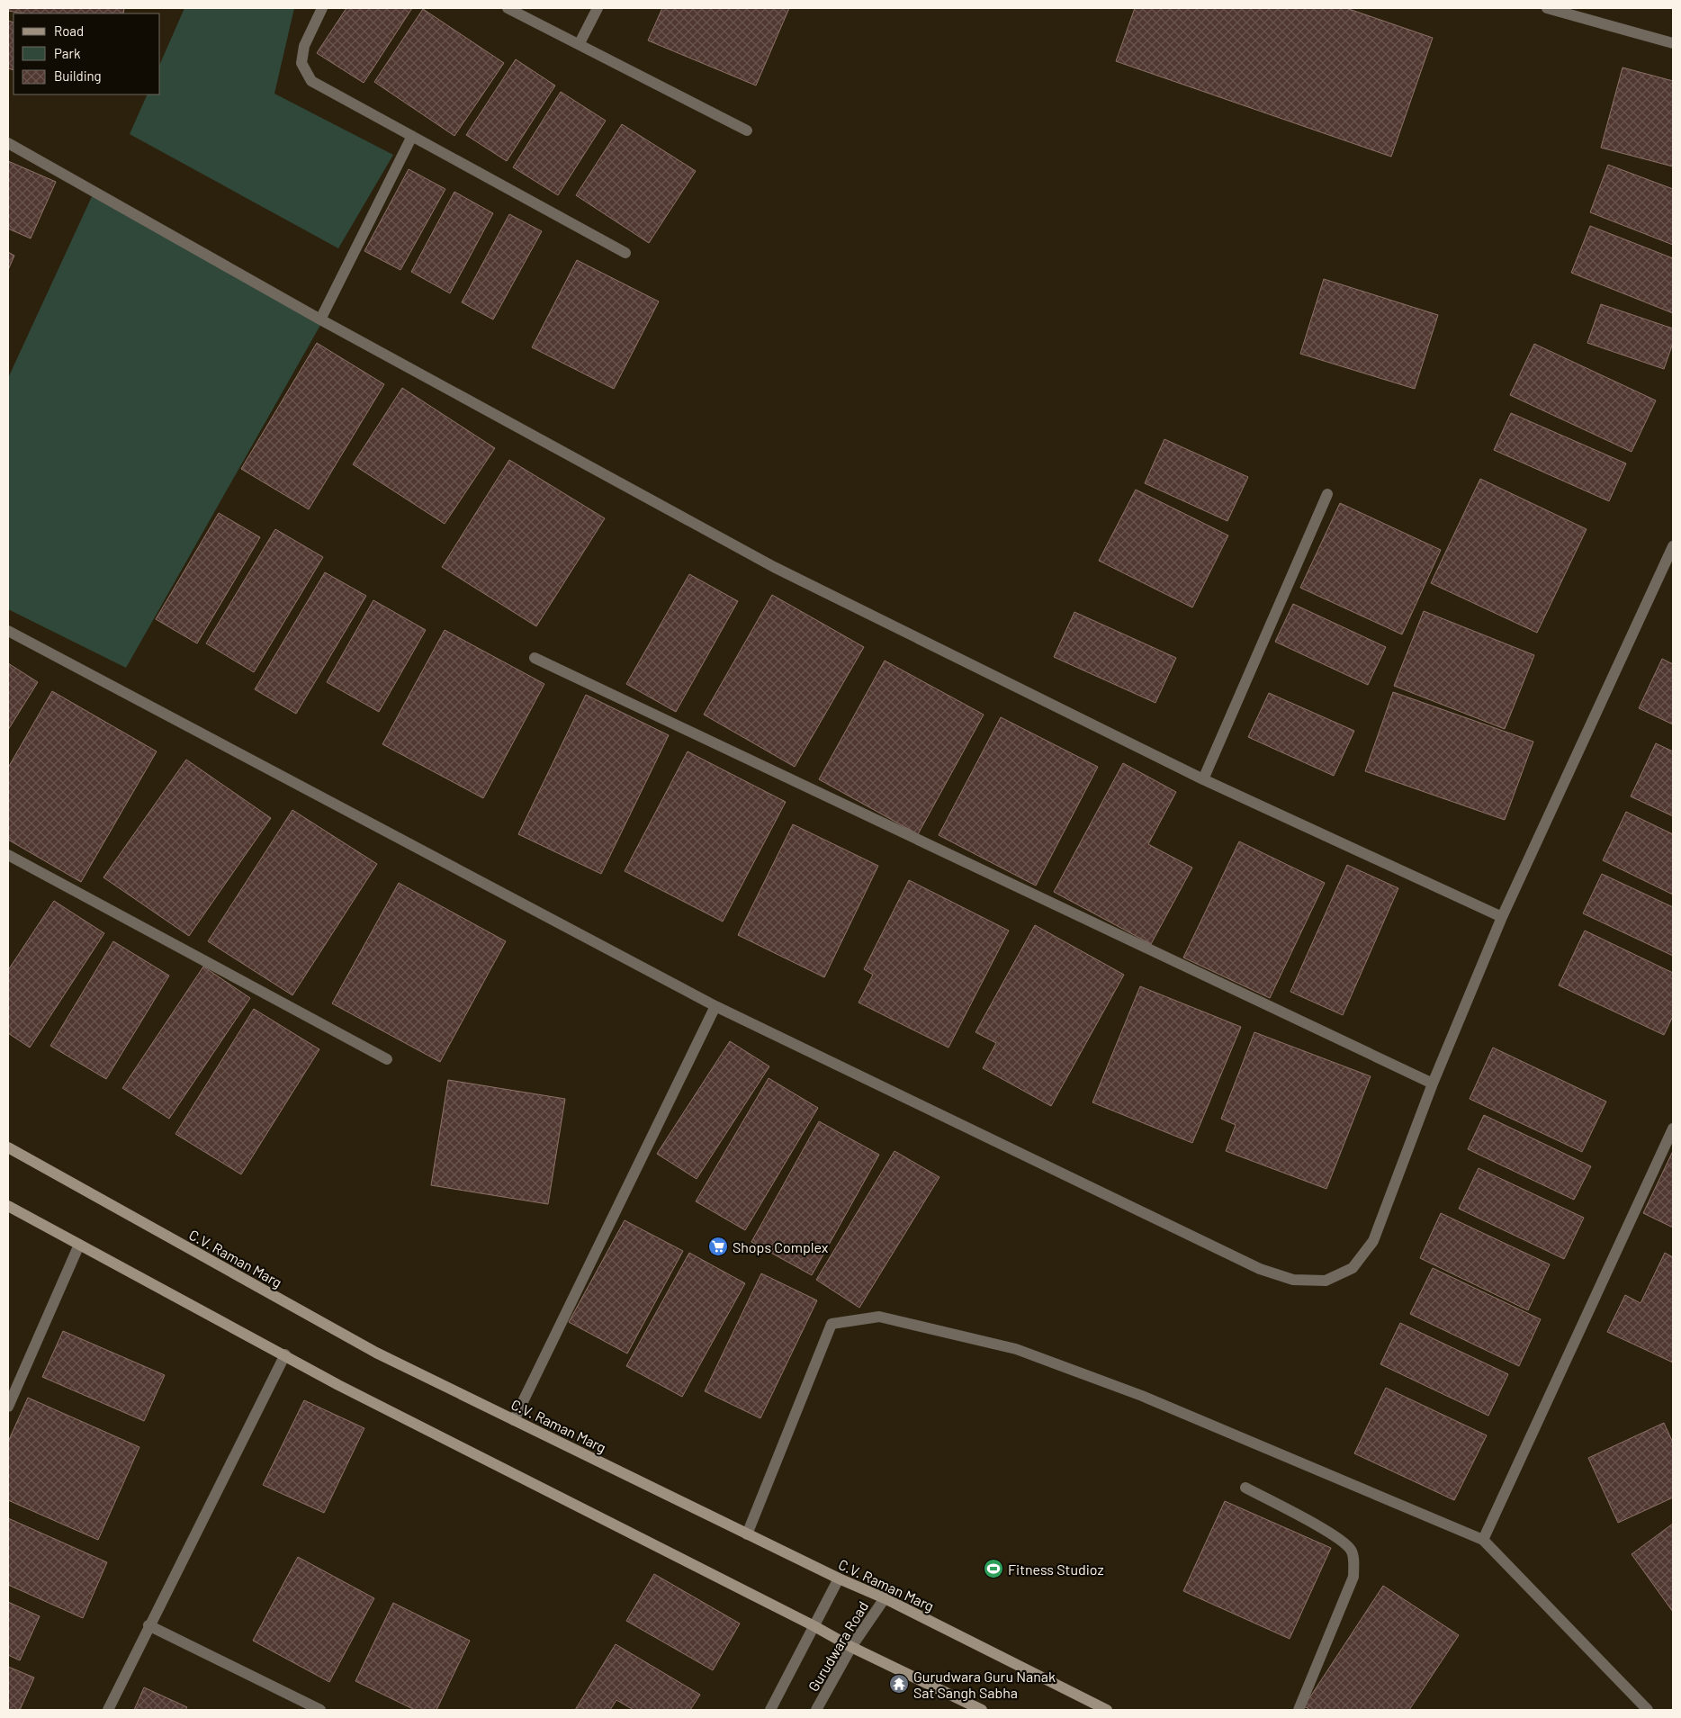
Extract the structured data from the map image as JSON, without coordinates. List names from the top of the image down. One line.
{"streets":{"main road":["C.V. Raman Marg"],"street":["Gurudwara Road"]},"crossings":[["C.V. Raman Marg","Gurudwara Road"]],"places":{"supermarket":["Shops Complex"],"sports":["Fitness Studioz"],"temple":["Gurudwara Guru Nanak Sat Sangh Sabha"]},"legend":["Road","Park","Building"]}
